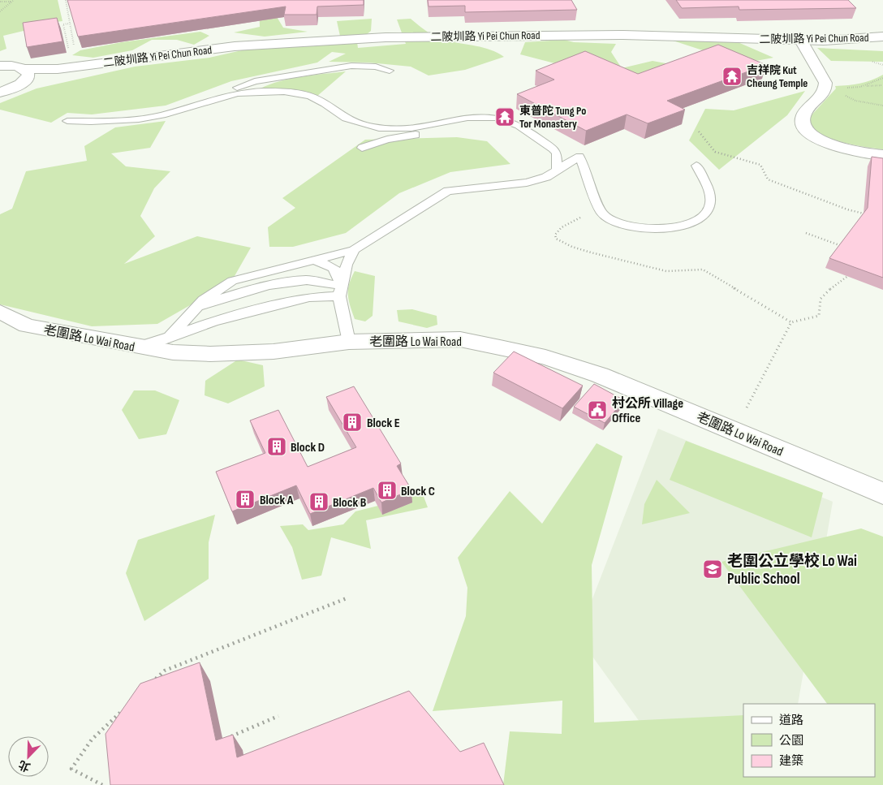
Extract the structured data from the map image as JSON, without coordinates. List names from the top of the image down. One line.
{"streets":{"street":["二陂圳路 Yi Pei Chun Road","老圍路 Lo Wai Road"]},"places":{"temple":["吉祥院 Kut Cheung Temple","東普陀 Tung Po Tor Monastery"],"public building":["村公所 Village Office"],"building":["Block E","Block D","Block C","Block A","Block B"],"school or university":["老圍公立學校 Lo Wai Public School"]},"legend":["道路","公園","建築"],"north":"bottom left"}
